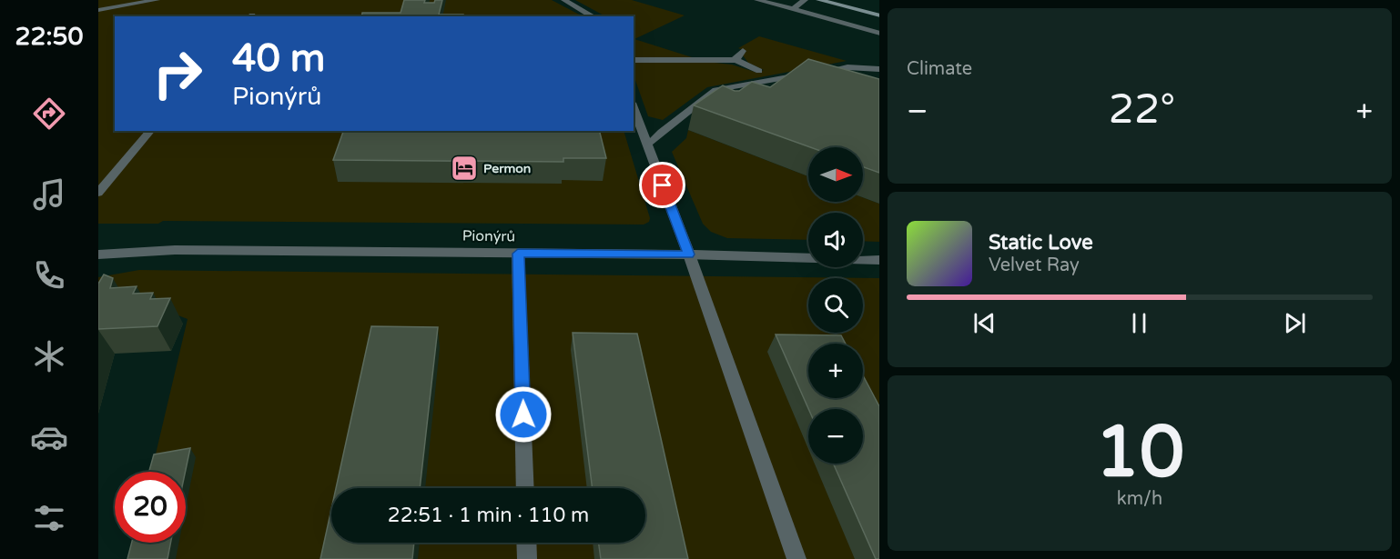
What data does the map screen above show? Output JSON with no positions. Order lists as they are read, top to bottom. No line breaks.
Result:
{"streets":{"street":["Pionýrů"]},"places":{"hotel":["Permon"]},"north":"right","page":{"tabs":"22:50","tile":["Climate",["10","km/h"]],"turn":["40 m","Pionýrů"],"heat":["−","22°","+"],"map_buttons":["+","−"],"song":["Static Love","Velvet Ray"],"limit":"20","trip":"22:51 · 1 min · 110 m"}}
